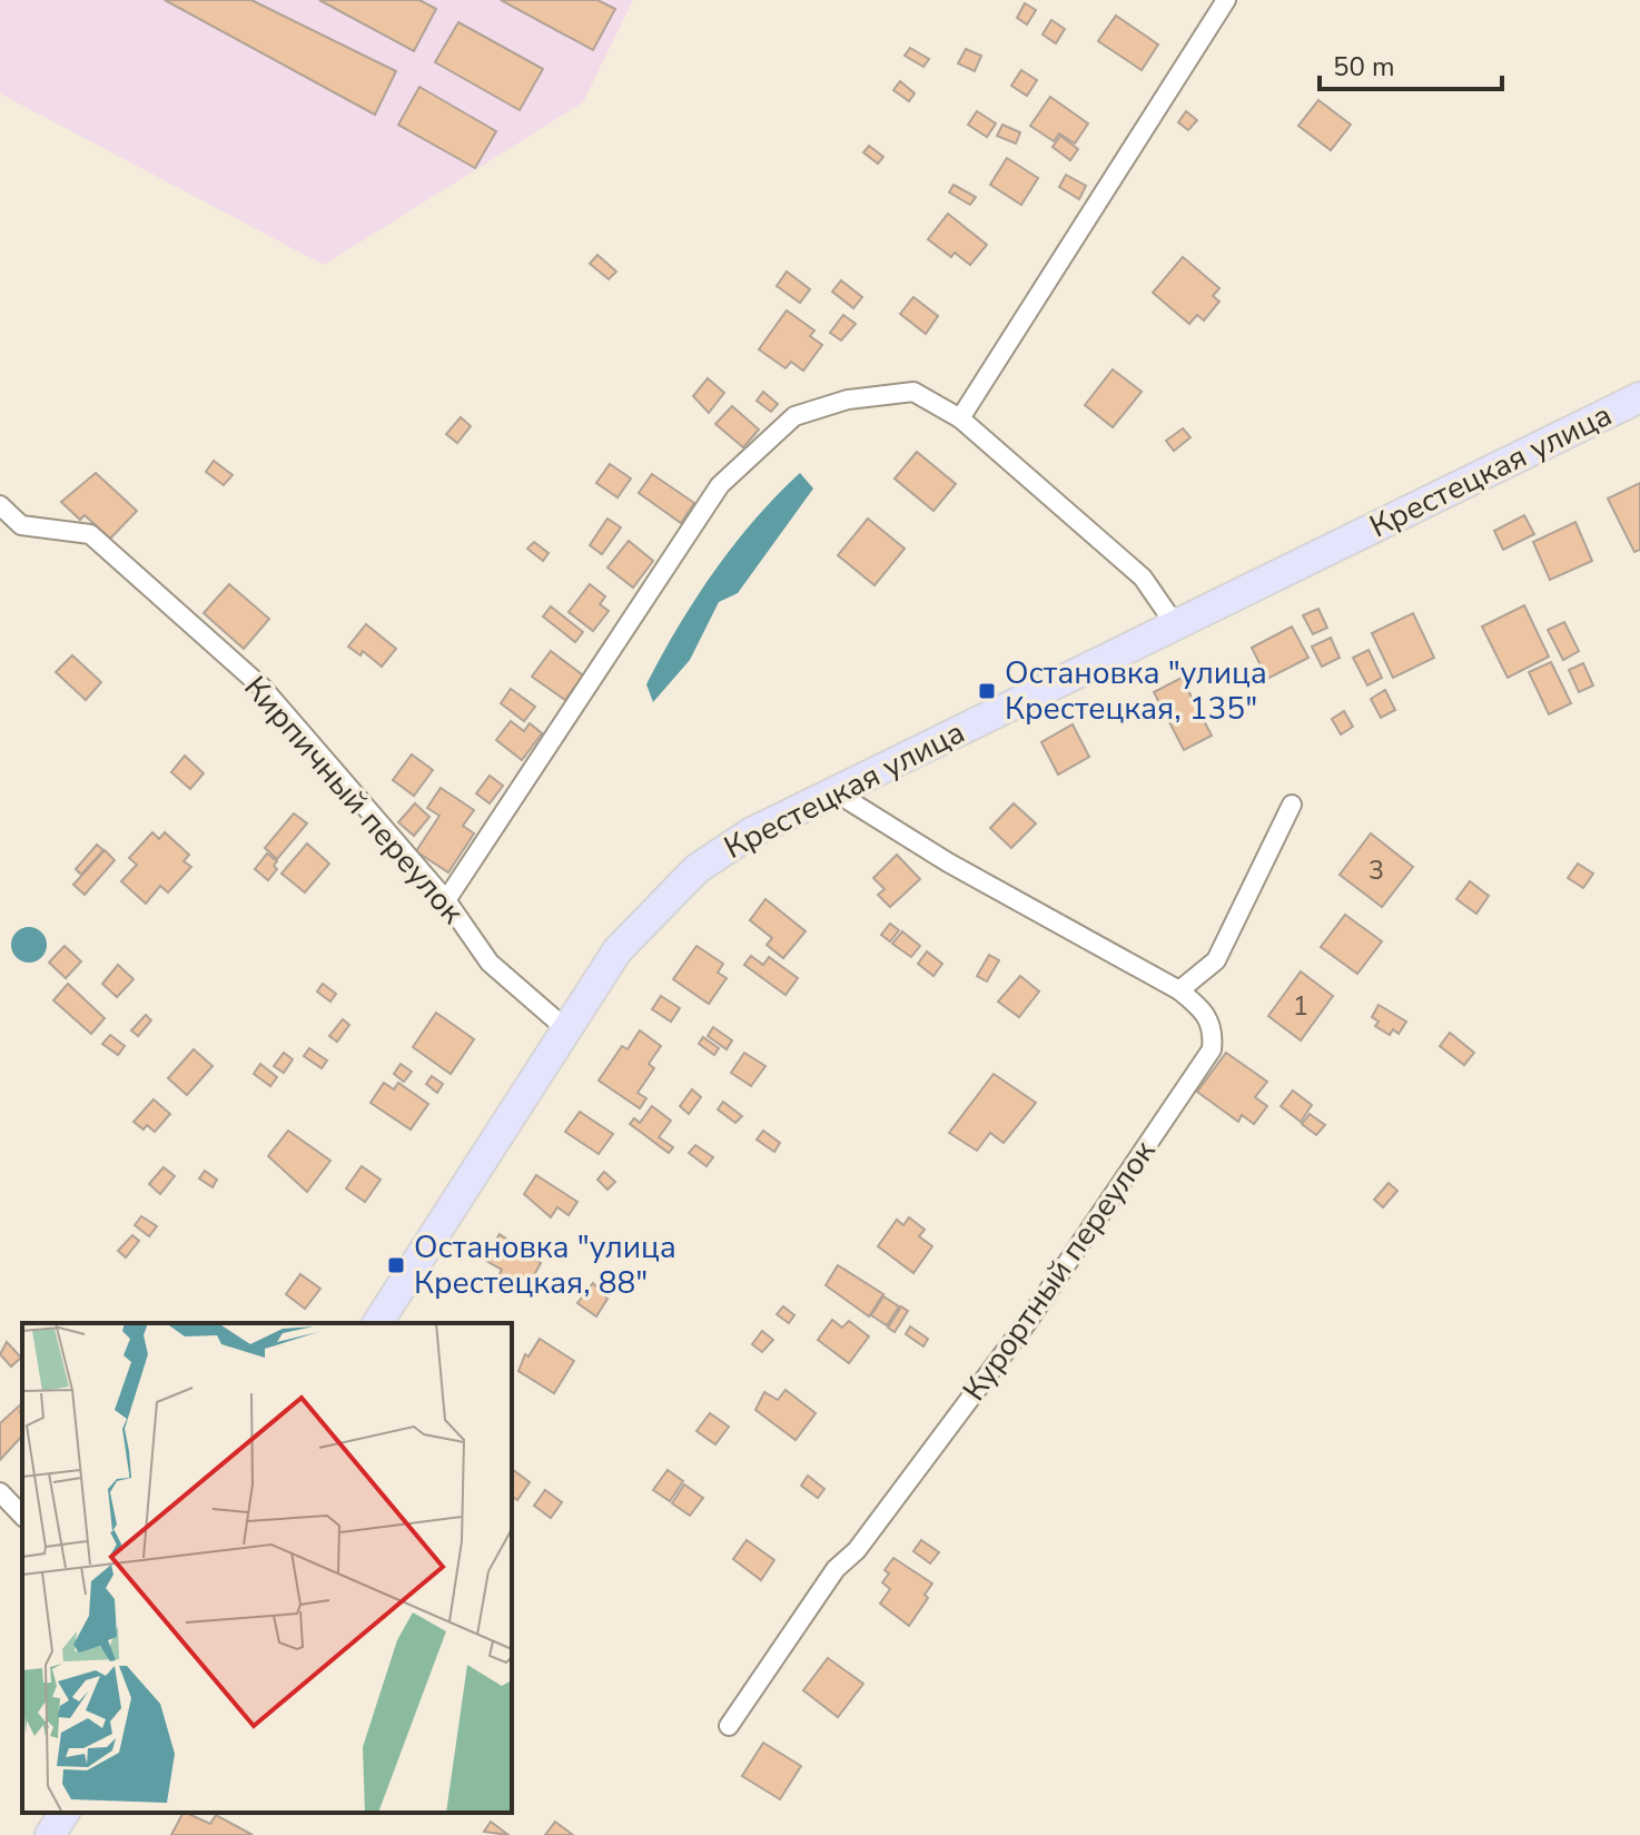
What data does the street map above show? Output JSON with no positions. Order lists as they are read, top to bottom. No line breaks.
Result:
{"streets":{"main road":["Крестецкая улица"],"street":["Кирпичный переулок","Курортный переулок"]},"crossings":[["Крестецкая улица","Кирпичный переулок"],["Крестецкая улица","Курортный переулок"]],"places":{"transit":["Остановка \"улица Крестецкая, 135\"","Остановка \"улица Крестецкая, 88\""]},"house_numbers":["3","1"],"scale_bar":"50 m"}
